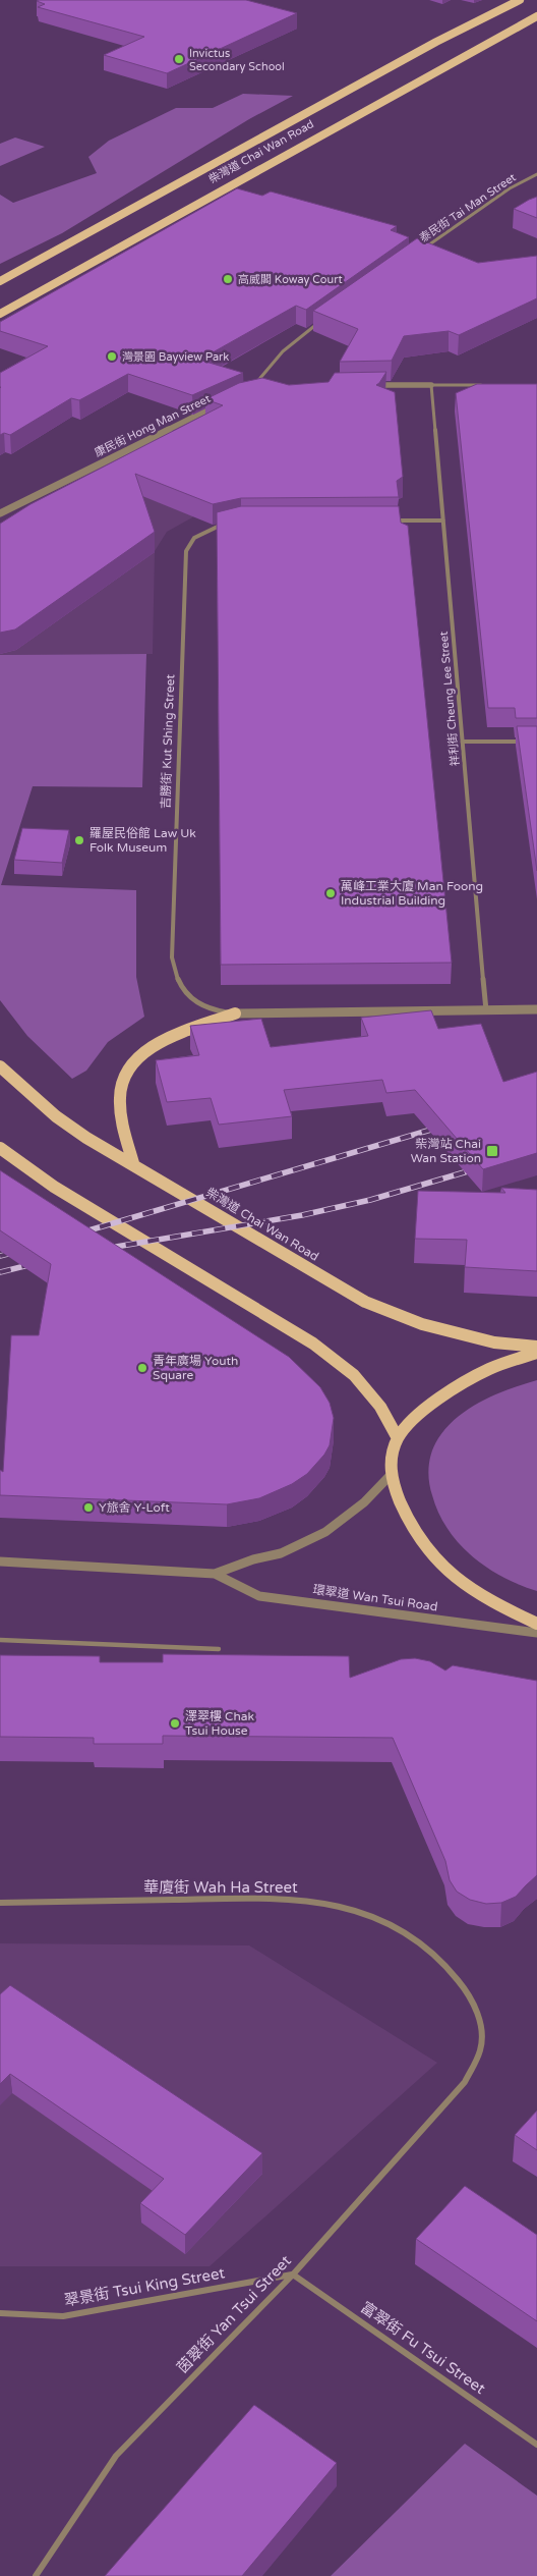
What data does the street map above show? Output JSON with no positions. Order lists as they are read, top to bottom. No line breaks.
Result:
{"streets":{"main road":["柴灣道 Chai Wan Road"],"street":["泰民街 Tai Man Street","康民街 Hong Man Street","祥利街 Cheung Lee Street","吉勝街 Kut Shing Street","環翠道 Wan Tsui Road","華廈街 Wah Ha Street","翠景街 Tsui King Street","茵翠街 Yan Tsui Street","富翠街 Fu Tsui Street"]},"crossings":[["祥利街 Cheung Lee Street","吉勝街 Kut Shing Street"],["華廈街 Wah Ha Street","茵翠街 Yan Tsui Street"],["翠景街 Tsui King Street","茵翠街 Yan Tsui Street"],["翠景街 Tsui King Street","富翠街 Fu Tsui Street"],["茵翠街 Yan Tsui Street","富翠街 Fu Tsui Street"]],"places":{"other":["Invictus Secondary School","高威閣 Koway Court","灣景園 Bayview Park","羅屋民俗館 Law Uk Folk Museum","萬峰工業大廈 Man Foong Industrial Building","青年廣場 Youth Square","Y旅舍 Y-Loft","澤翠樓 Chak Tsui House"],"transit":["柴灣站 Chai Wan Station"]}}
